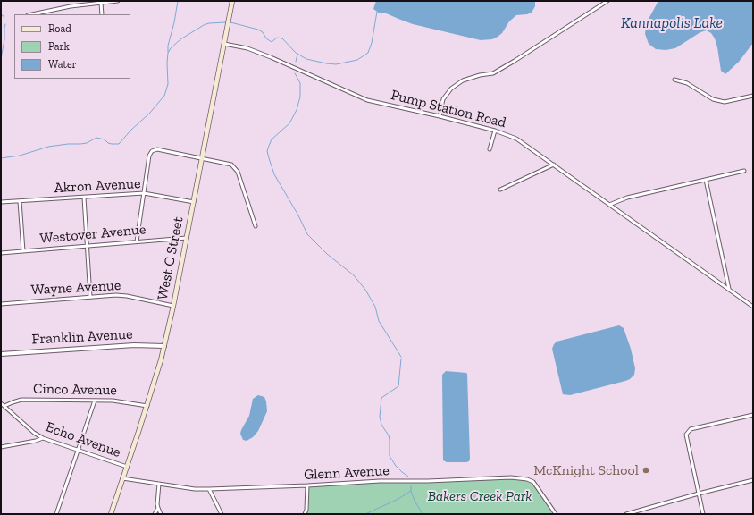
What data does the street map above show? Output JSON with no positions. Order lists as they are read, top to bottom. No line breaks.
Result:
{"streets":{"main road":["West C Street"],"street":["Pump Station Road","Akron Avenue","Westover Avenue","Wayne Avenue","Franklin Avenue","Cinco Avenue","Echo Avenue","Glenn Avenue"]},"crossings":[["Pump Station Road","West C Street"],["Akron Avenue","West C Street"],["Westover Avenue","West C Street"],["West C Street","Wayne Avenue"],["West C Street","Franklin Avenue"],["West C Street","Cinco Avenue"],["West C Street","Echo Avenue"],["West C Street","Glenn Avenue"],["Cinco Avenue","Echo Avenue"]],"water":["Kannapolis Lake"],"parks":["Bakers Creek Park"],"places":["McKnight School"],"legend":["Road","Park","Water"]}
